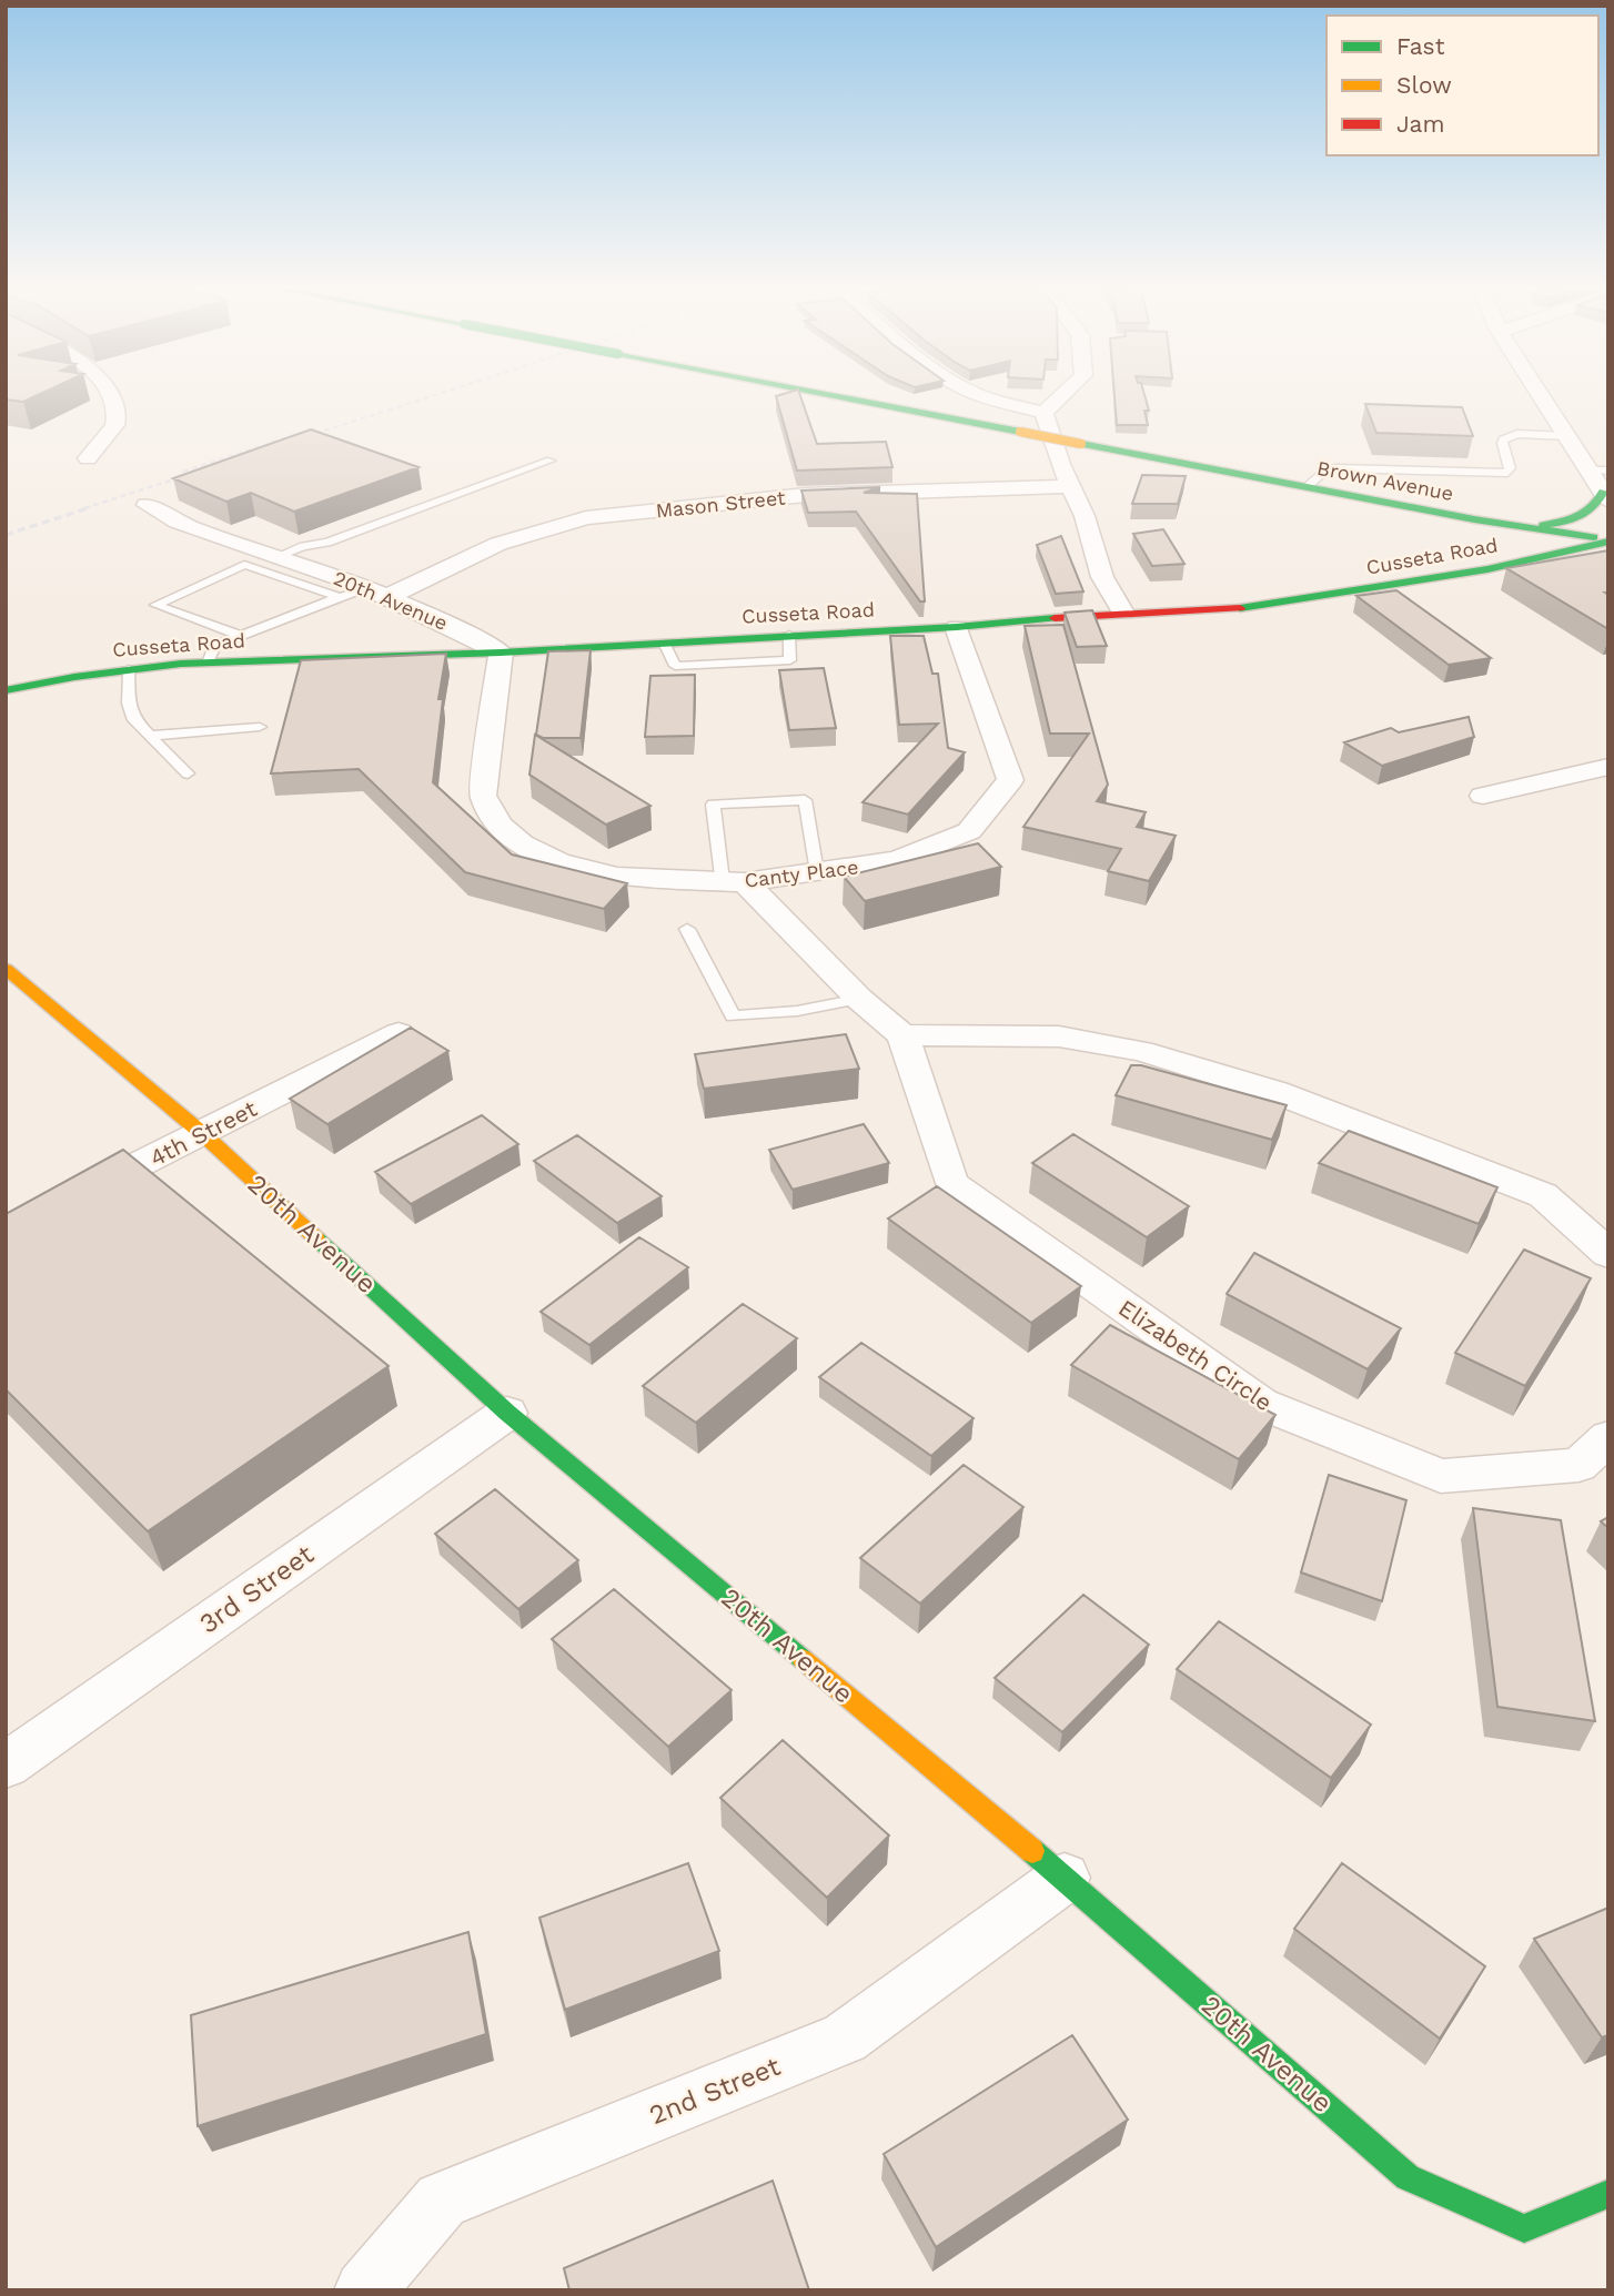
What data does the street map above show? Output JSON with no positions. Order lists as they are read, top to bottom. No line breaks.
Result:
{"streets":{"street":["Brown Avenue","Mason Street","Cusseta Road","20th Avenue","Canty Place","4th Street","Elizabeth Circle","3rd Street","2nd Street"]},"crossings":[["Brown Avenue","Cusseta Road"],["Mason Street","20th Avenue"],["Cusseta Road","20th Avenue"],["Cusseta Road","Canty Place"],["20th Avenue","Canty Place"],["20th Avenue","4th Street"],["20th Avenue","3rd Street"],["20th Avenue","2nd Street"]],"legend":["Fast","Slow","Jam"]}
